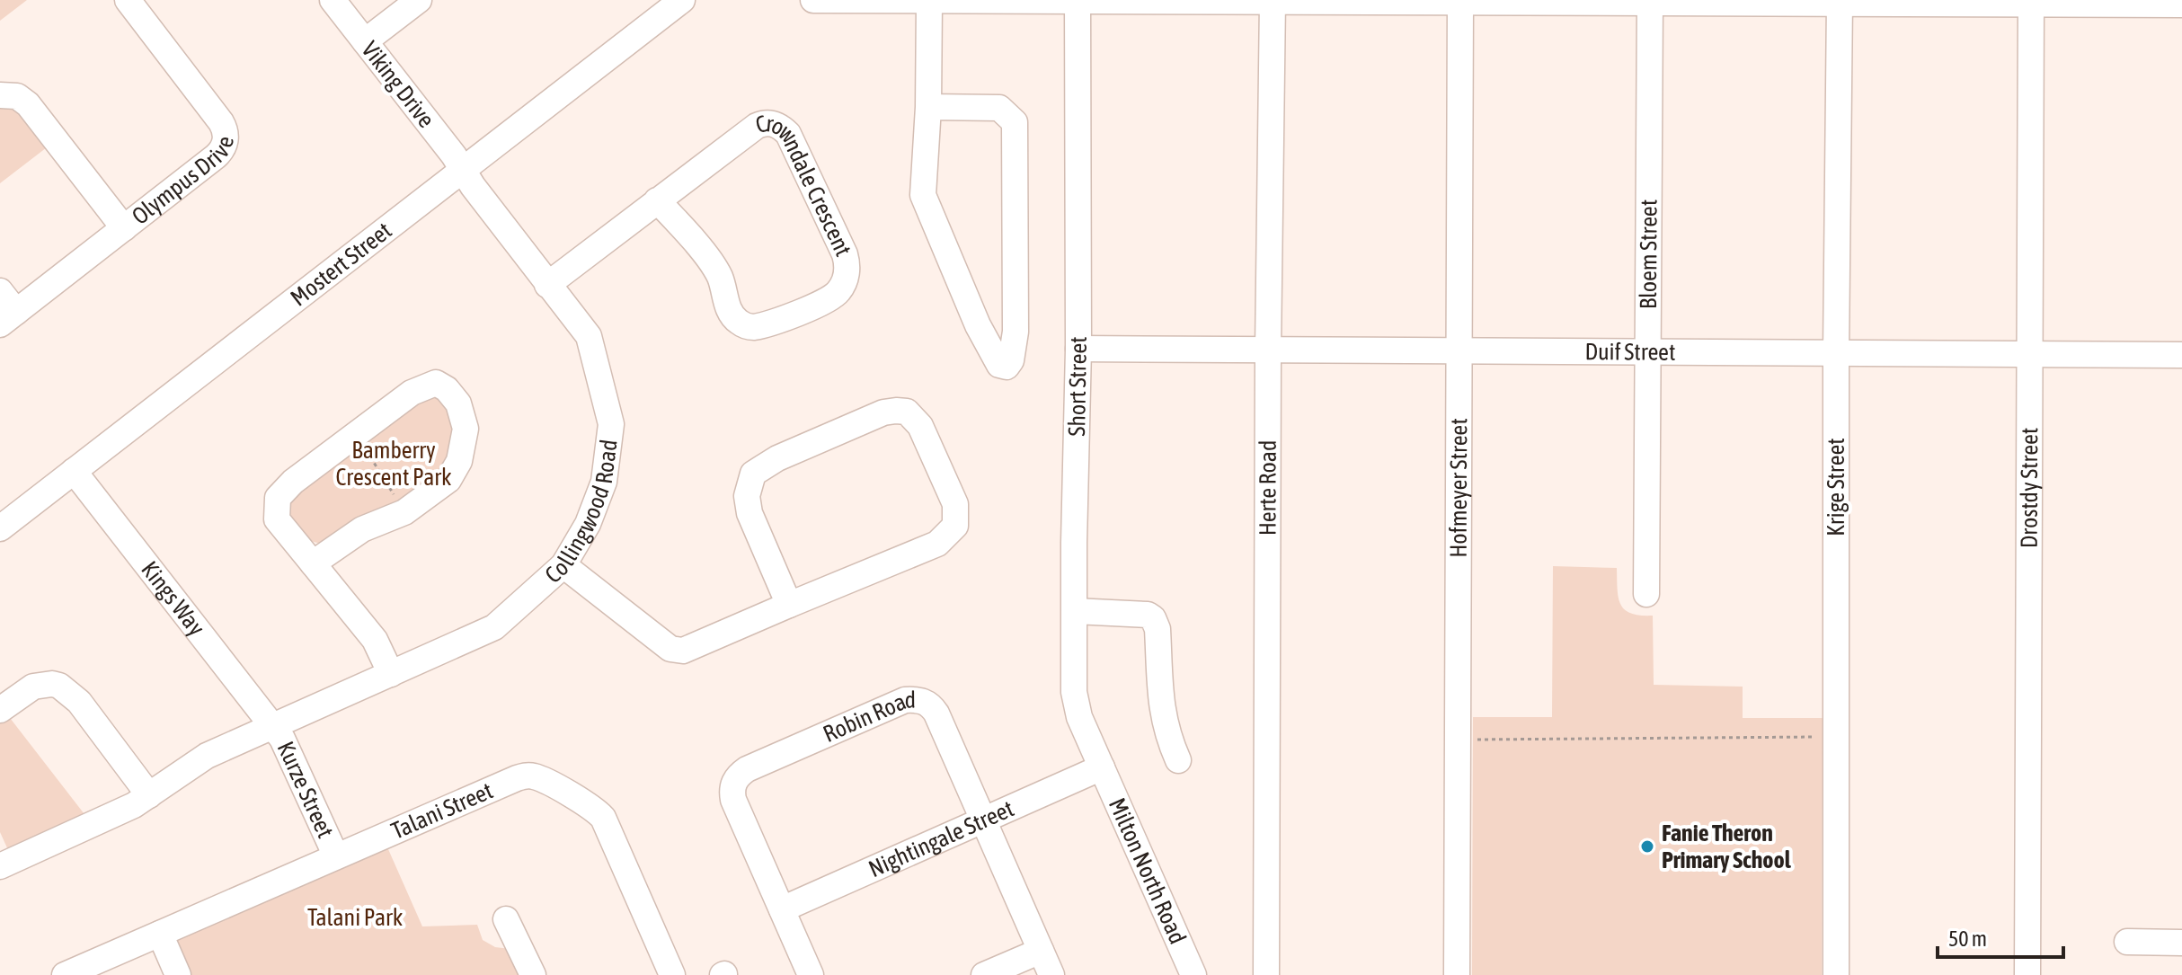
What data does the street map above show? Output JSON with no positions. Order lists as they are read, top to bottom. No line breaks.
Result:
{"streets":{"street":["Viking Drive","Olympus Drive","Crowndale Crescent","Bloem Street","Mostert Street","Duif Street","Short Street","Herte Road","Hofmeyer Street","Krige Street","Drostdy Street","Collingwood Road","Kings Way","Robin Road","Kurze Street","Talani Street","Nightingale Street","Milton North Road"]},"crossings":[["Viking Drive","Mostert Street"],["Viking Drive","Collingwood Road"],["Crowndale Crescent","Collingwood Road"],["Bloem Street","Duif Street"],["Mostert Street","Collingwood Road"],["Mostert Street","Kings Way"],["Duif Street","Short Street"],["Duif Street","Herte Road"],["Duif Street","Hofmeyer Street"],["Duif Street","Krige Street"],["Duif Street","Drostdy Street"],["Short Street","Nightingale Street"],["Short Street","Milton North Road"],["Collingwood Road","Kings Way"],["Collingwood Road","Kurze Street"],["Kings Way","Kurze Street"],["Robin Road","Nightingale Street"],["Kurze Street","Talani Street"],["Nightingale Street","Milton North Road"]],"parks":["Bamberry Crescent Park","Talani Park"],"places":["Fanie Theron Primary School"],"scale_bar":"50 m"}
